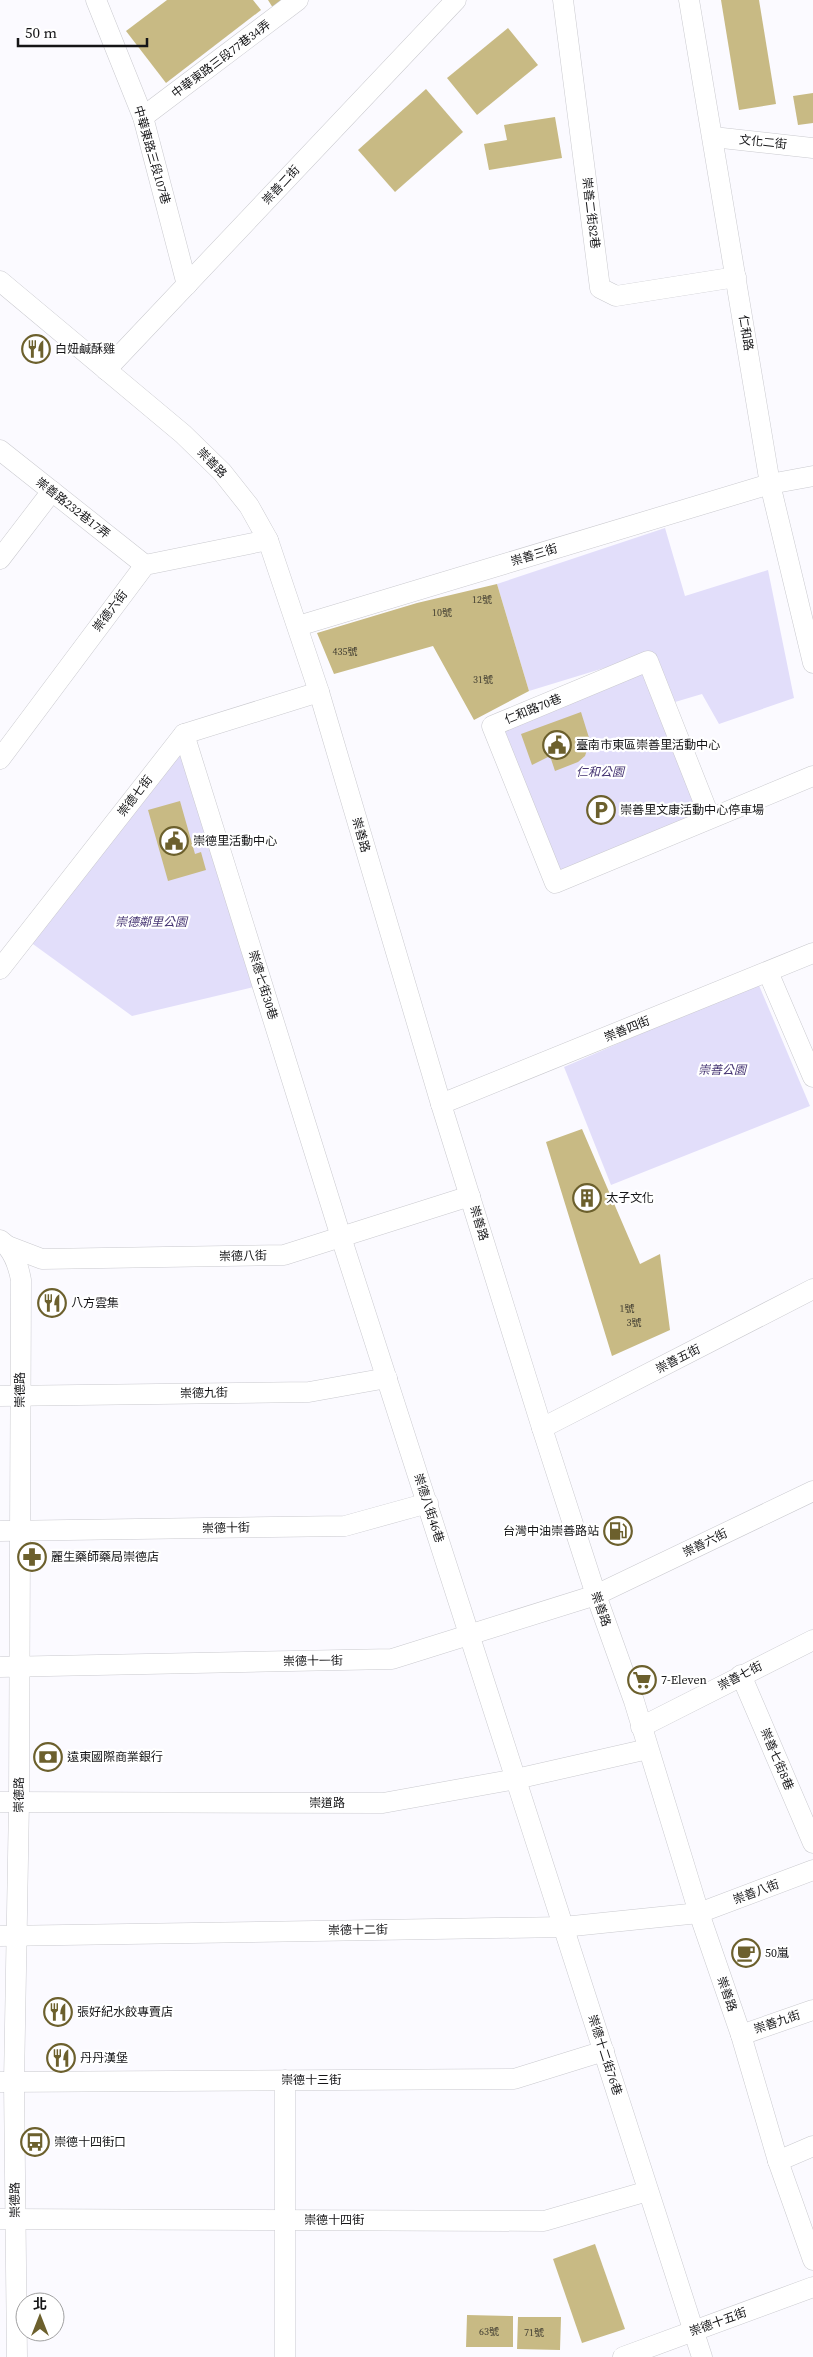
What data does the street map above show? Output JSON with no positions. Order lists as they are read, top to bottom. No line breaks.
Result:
{"streets":{"street":["中華東路三段77巷34弄","文化二街","中華東路三段107巷","崇善二街","崇善二街82巷","仁和路","崇善路","崇善路232巷17弄","崇善三街","崇德六街","仁和路70巷","崇德七街","崇德七街30巷","崇善四街","崇德八街","崇善五街","崇德路","崇德九街","崇德八街46巷","崇德十街","崇善六街","崇德十一街","崇善七街","崇善七街8巷","崇道路","崇善八街","崇德十二街","崇善九街","崇德十二街76巷","崇德十三街","崇德十四街","崇德十五街"]},"crossings":[["中華東路三段77巷34弄","中華東路三段107巷"],["文化二街","仁和路"],["中華東路三段107巷","崇善二街"],["崇善二街","崇善路"],["崇善二街82巷","仁和路"],["仁和路","崇善三街"],["崇善路","崇善三街"],["崇善路","崇善四街"],["崇善路","崇德八街"],["崇善路","崇善五街"],["崇善路","崇善六街"],["崇善路","崇德十一街"],["崇善路","崇善七街"],["崇善路","崇道路"],["崇善路","崇善八街"],["崇善路","崇德十二街"],["崇善路","崇善九街"],["崇善路232巷17弄","崇德六街"],["崇德七街","崇德七街30巷"],["崇德七街30巷","崇德八街"],["崇德七街30巷","崇德八街46巷"],["崇德八街","崇德路"],["崇德八街","崇德八街46巷"],["崇德路","崇德九街"],["崇德路","崇德十街"],["崇德路","崇德十一街"],["崇德路","崇道路"],["崇德路","崇德十二街"],["崇德路","崇德十三街"],["崇德路","崇德十四街"],["崇德九街","崇德八街46巷"],["崇德八街46巷","崇德十街"],["崇德八街46巷","崇德十一街"],["崇德八街46巷","崇道路"],["崇德八街46巷","崇德十二街76巷"],["崇善六街","崇德十一街"],["崇善七街","崇善七街8巷"],["崇道路","崇德十二街76巷"],["崇善八街","崇德十二街"],["崇德十二街","崇德十二街76巷"],["崇德十二街76巷","崇德十三街"],["崇德十二街76巷","崇德十四街"],["崇德十二街76巷","崇德十五街"]],"parks":["仁和公園","崇德鄰里公園","崇善公園"],"places":{"restaurant":["白妞鹹酥雞","八方雲集","張好紀水餃專賣店","丹丹漢堡"],"public building":["臺南市東區崇善里活動中心","崇德里活動中心"],"parking":["崇善里文康活動中心停車場"],"building":["太子文化"],"fuel station":["台灣中油崇善路站"],"pharmacy":["麗生藥師藥局崇德店"],"supermarket":["7-Eleven"],"bank":["遠東國際商業銀行"],"cafe":["50嵐"],"bus stop":["崇德十四街口"]},"house_numbers":["12號","10號","435號","31號","1號","3號","63號","71號"],"scale_bar":"50 m","north":"top"}
